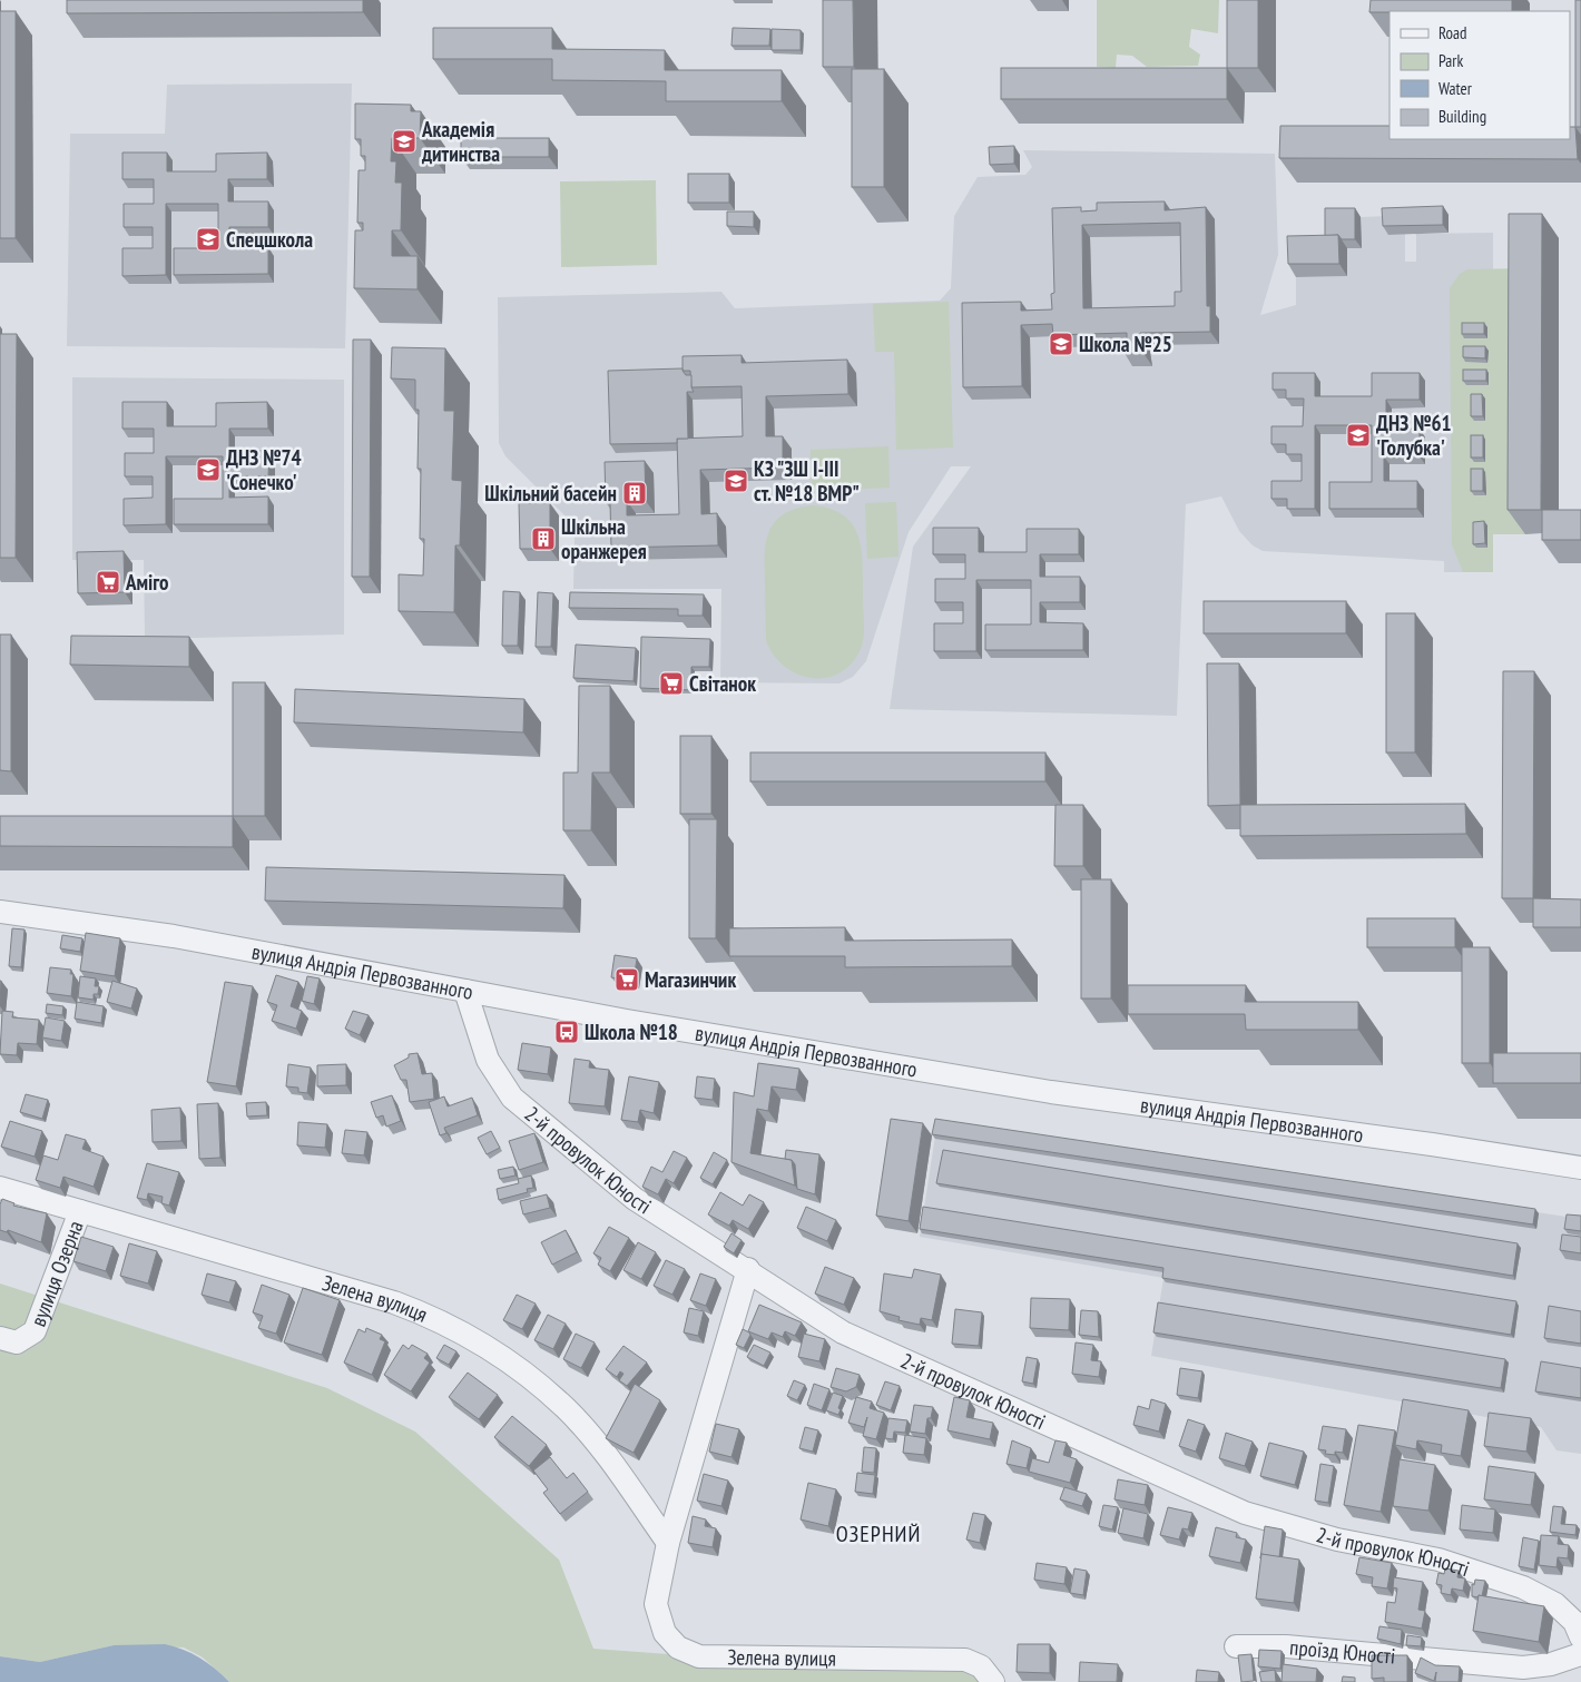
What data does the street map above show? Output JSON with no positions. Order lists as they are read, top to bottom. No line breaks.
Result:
{"streets":{"street":["вулиця Андрія Первозванного","2-й провулок Юності","вулиця Озерна","Зелена вулиця","проїзд Юності"]},"crossings":[["вулиця Андрія Первозванного","2-й провулок Юності"],["2-й провулок Юності","Зелена вулиця"],["вулиця Озерна","Зелена вулиця"]],"districts":["ОЗЕРНИЙ"],"places":{"school or university":["Академія дитинства","Спецшкола","Школа №25","ДНЗ №61 'Голубка'","ДНЗ №74 'Сонечко'","КЗ \"ЗШ І-ІІІ ст. №18 ВМР\""],"building":["Шкільний басейн","Шкільна оранжерея"],"supermarket":["Аміго","Світанок","Магазинчик"],"bus stop":["Школа №18"]},"legend":["Road","Park","Water","Building"]}
